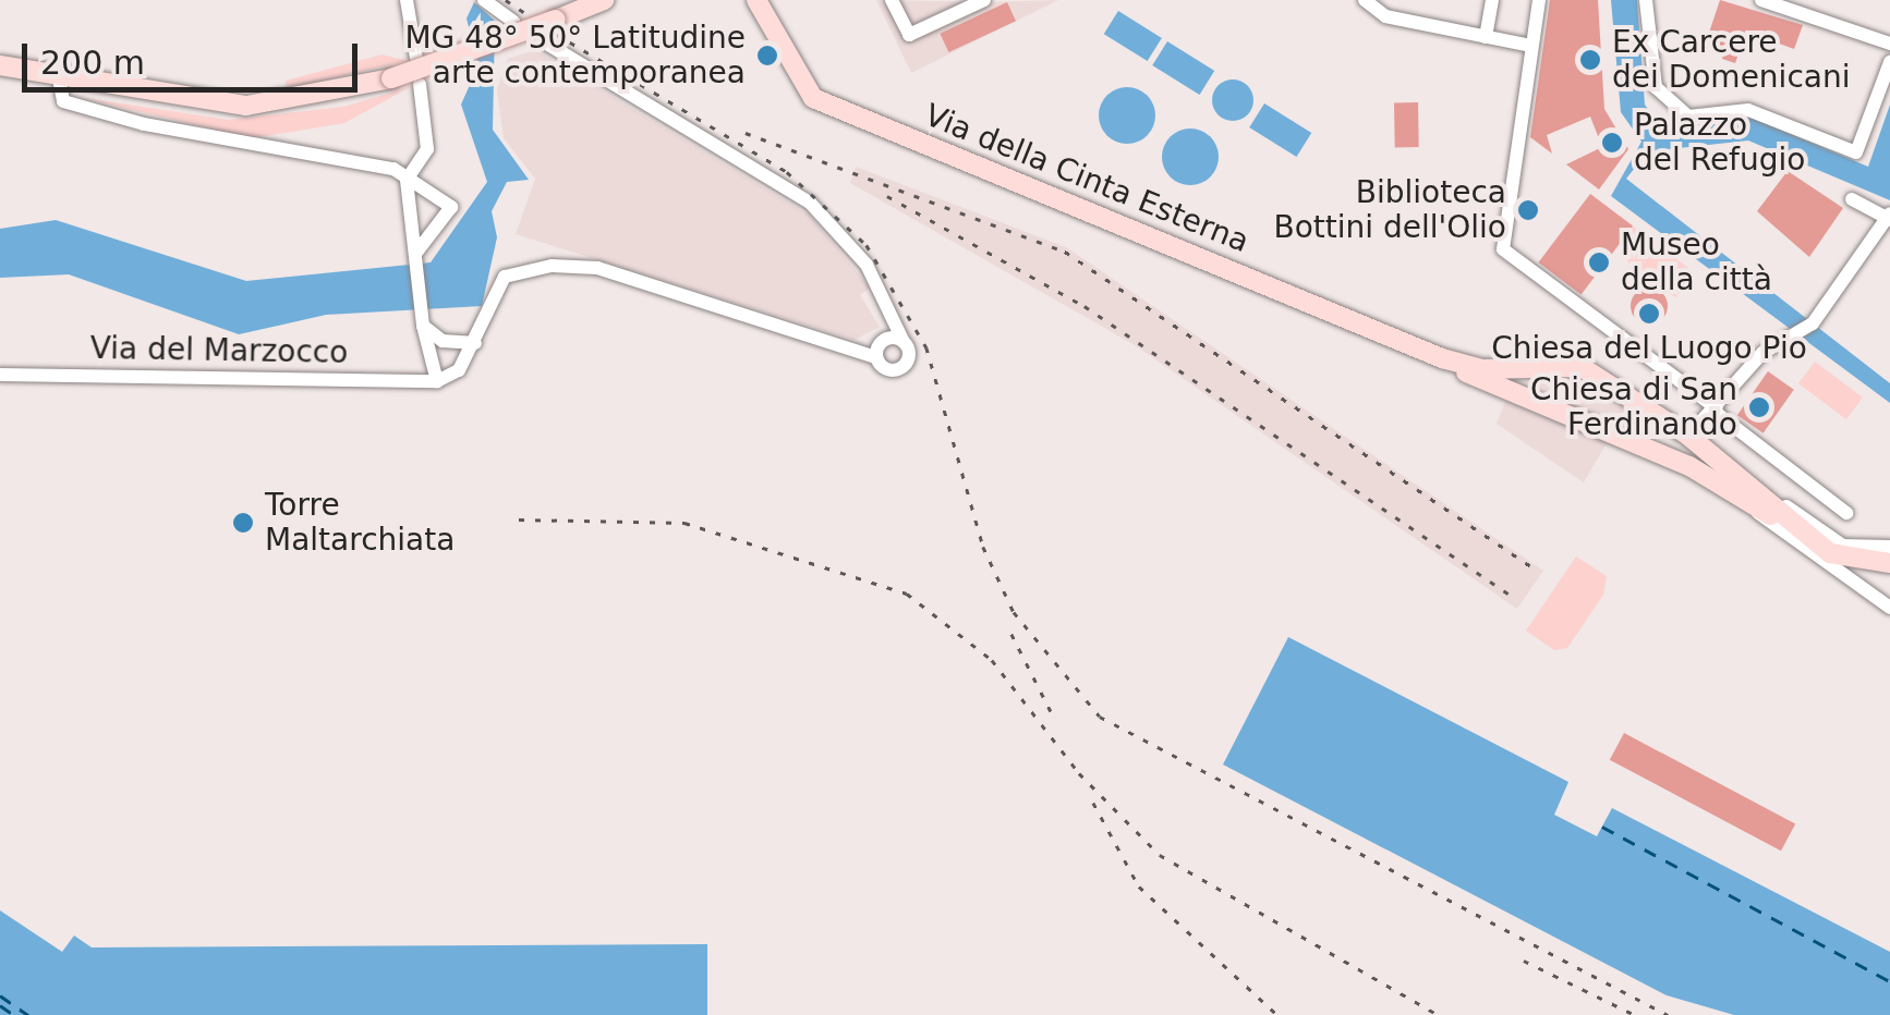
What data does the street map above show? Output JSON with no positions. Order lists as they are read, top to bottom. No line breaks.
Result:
{"streets":{"main road":["Via della Cinta Esterna"],"street":["Via del Marzocco"]},"places":["MG 48° 50° Latitudine arte contemporanea","Ex Carcere dei Domenicani","Palazzo del Refugio","Biblioteca Bottini dell'Olio","Museo della città","Chiesa del Luogo Pio","Chiesa di San Ferdinando","Torre Maltarchiata"],"scale_bar":"200 m"}
